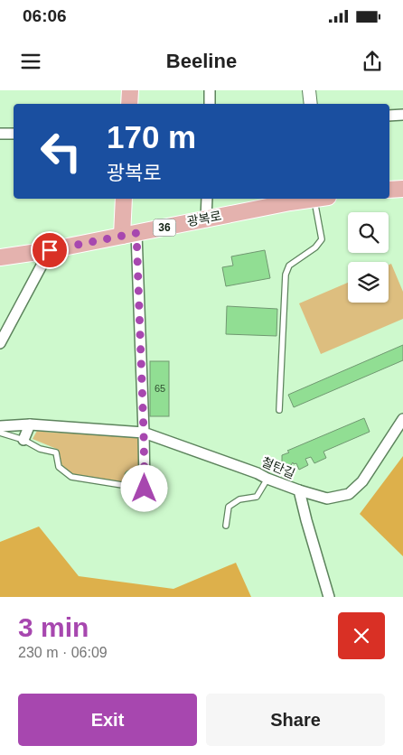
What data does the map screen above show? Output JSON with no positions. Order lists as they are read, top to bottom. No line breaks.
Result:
{"streets":{"main road":["광복로","36"],"street":["철탄길"]},"house_numbers":["65"],"page":{"status":"06:06","header":"Beeline","turn":["170 m","광복로"],"heading":["3 min","230 m · 06:09"],"buttons":["Exit","Share"]}}
